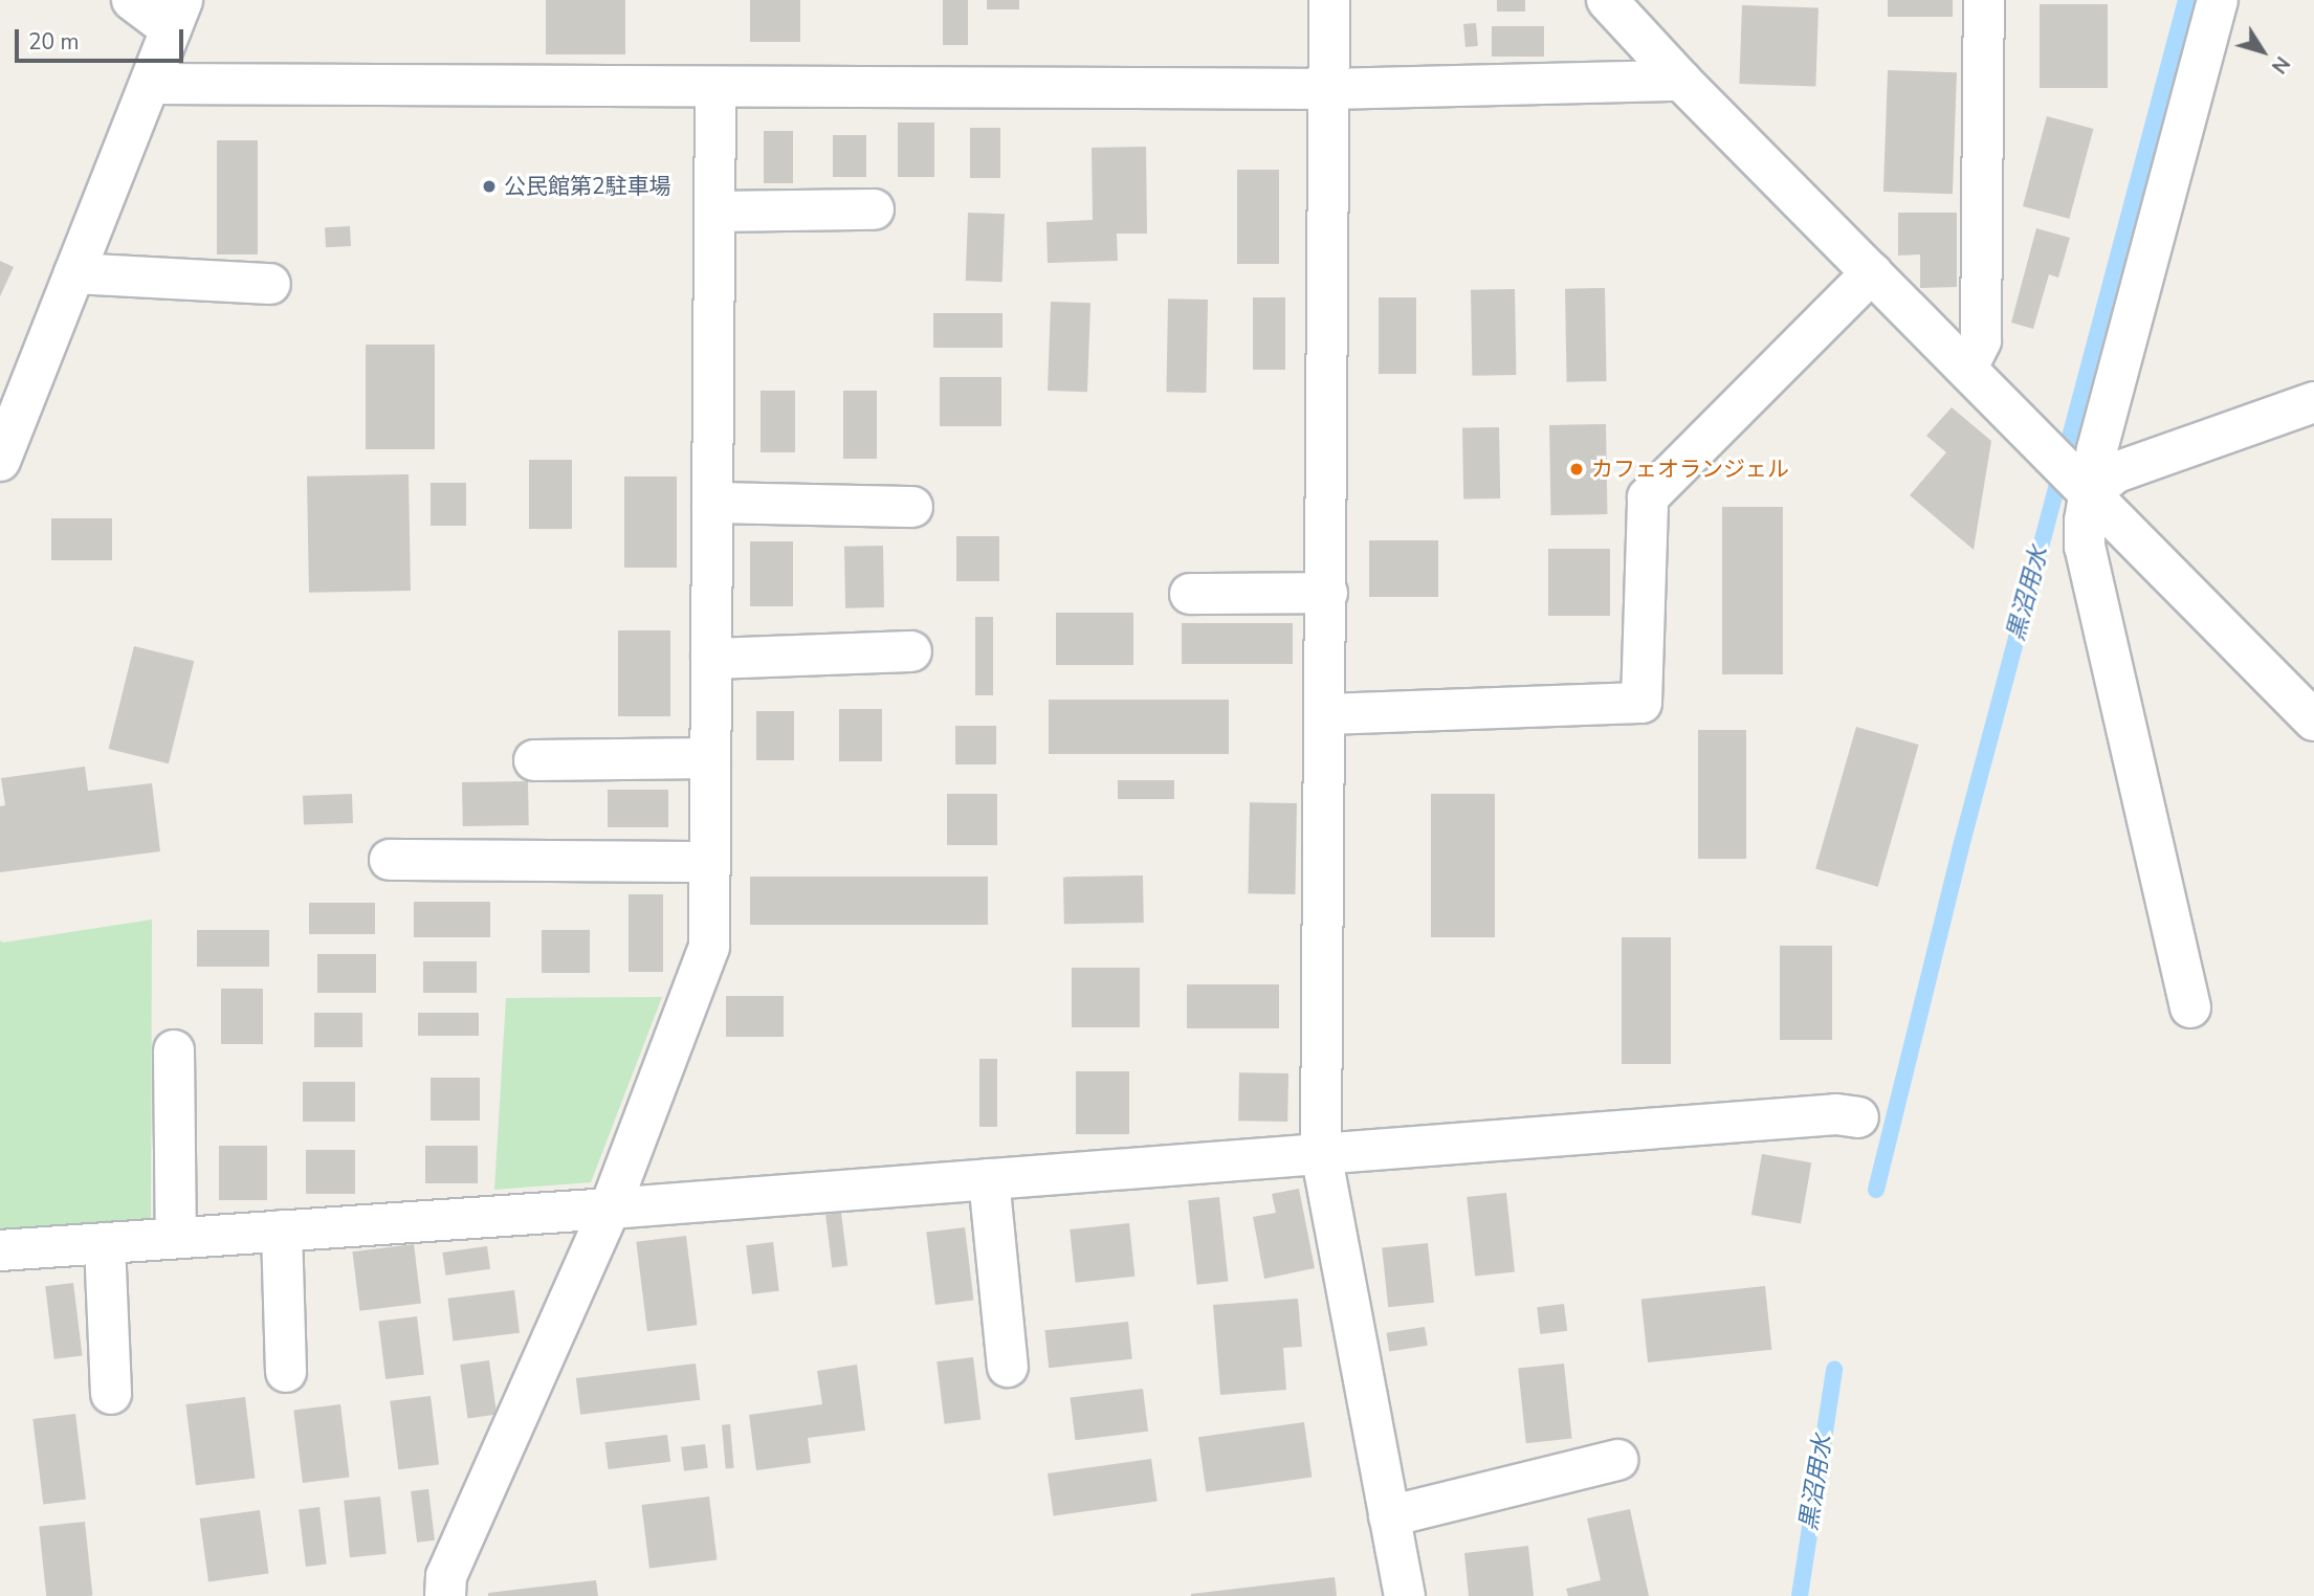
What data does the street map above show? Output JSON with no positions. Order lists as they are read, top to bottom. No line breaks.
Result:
{"water":["黒沼用水"],"places":["公民館第2駐車場","カフェオランジェル"],"scale_bar":"20 m","north":"bottom right"}
